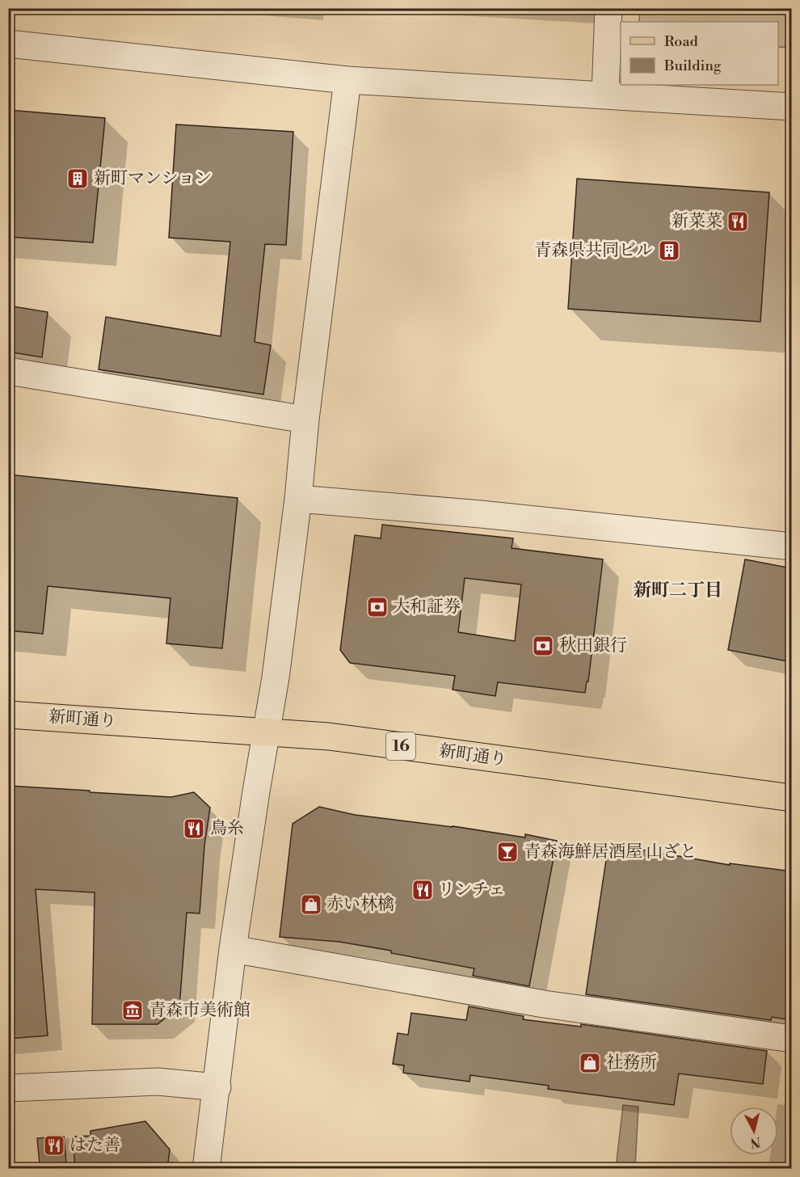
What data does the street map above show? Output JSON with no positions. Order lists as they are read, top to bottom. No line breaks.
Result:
{"streets":{"main road":["新町通り","16"]},"districts":["新町二丁目"],"places":{"building":["新町マンション","青森県共同ビル"],"restaurant":["新菜菜","鳥糸","リンチェ","はた善"],"bank":["大和証券","秋田銀行"],"bar":["青森海鮮居酒屋 山ざと"],"shop":["赤い林檎","社務所"],"museum":["青森市美術館"]},"legend":["Road","Building"],"north":"bottom"}
